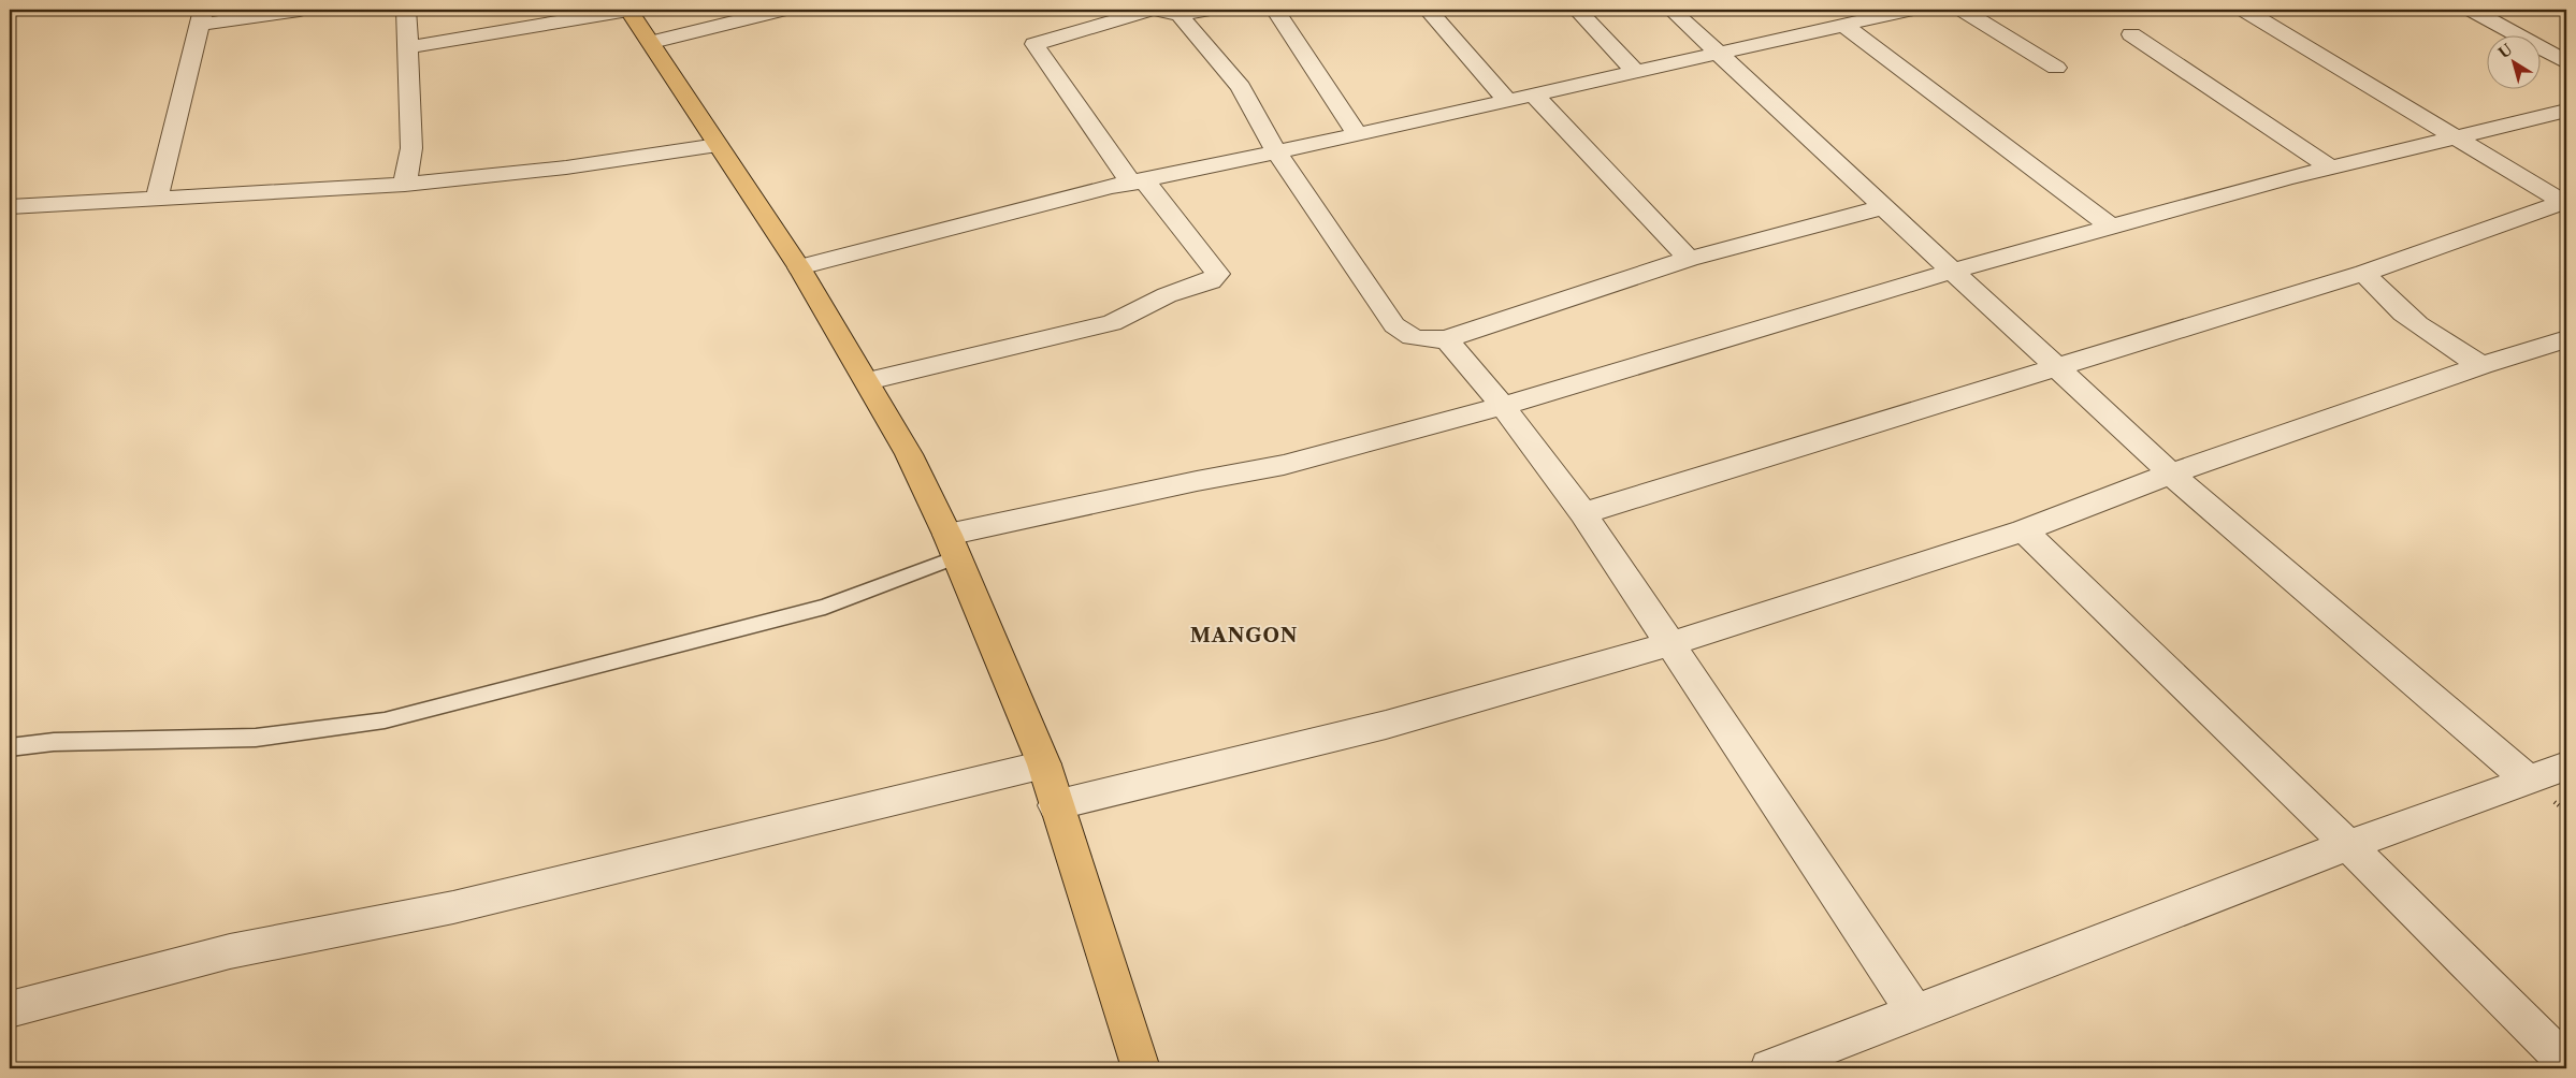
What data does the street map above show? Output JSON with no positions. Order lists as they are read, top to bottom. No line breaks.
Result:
{"districts":["MANGON"],"north":"top left"}
